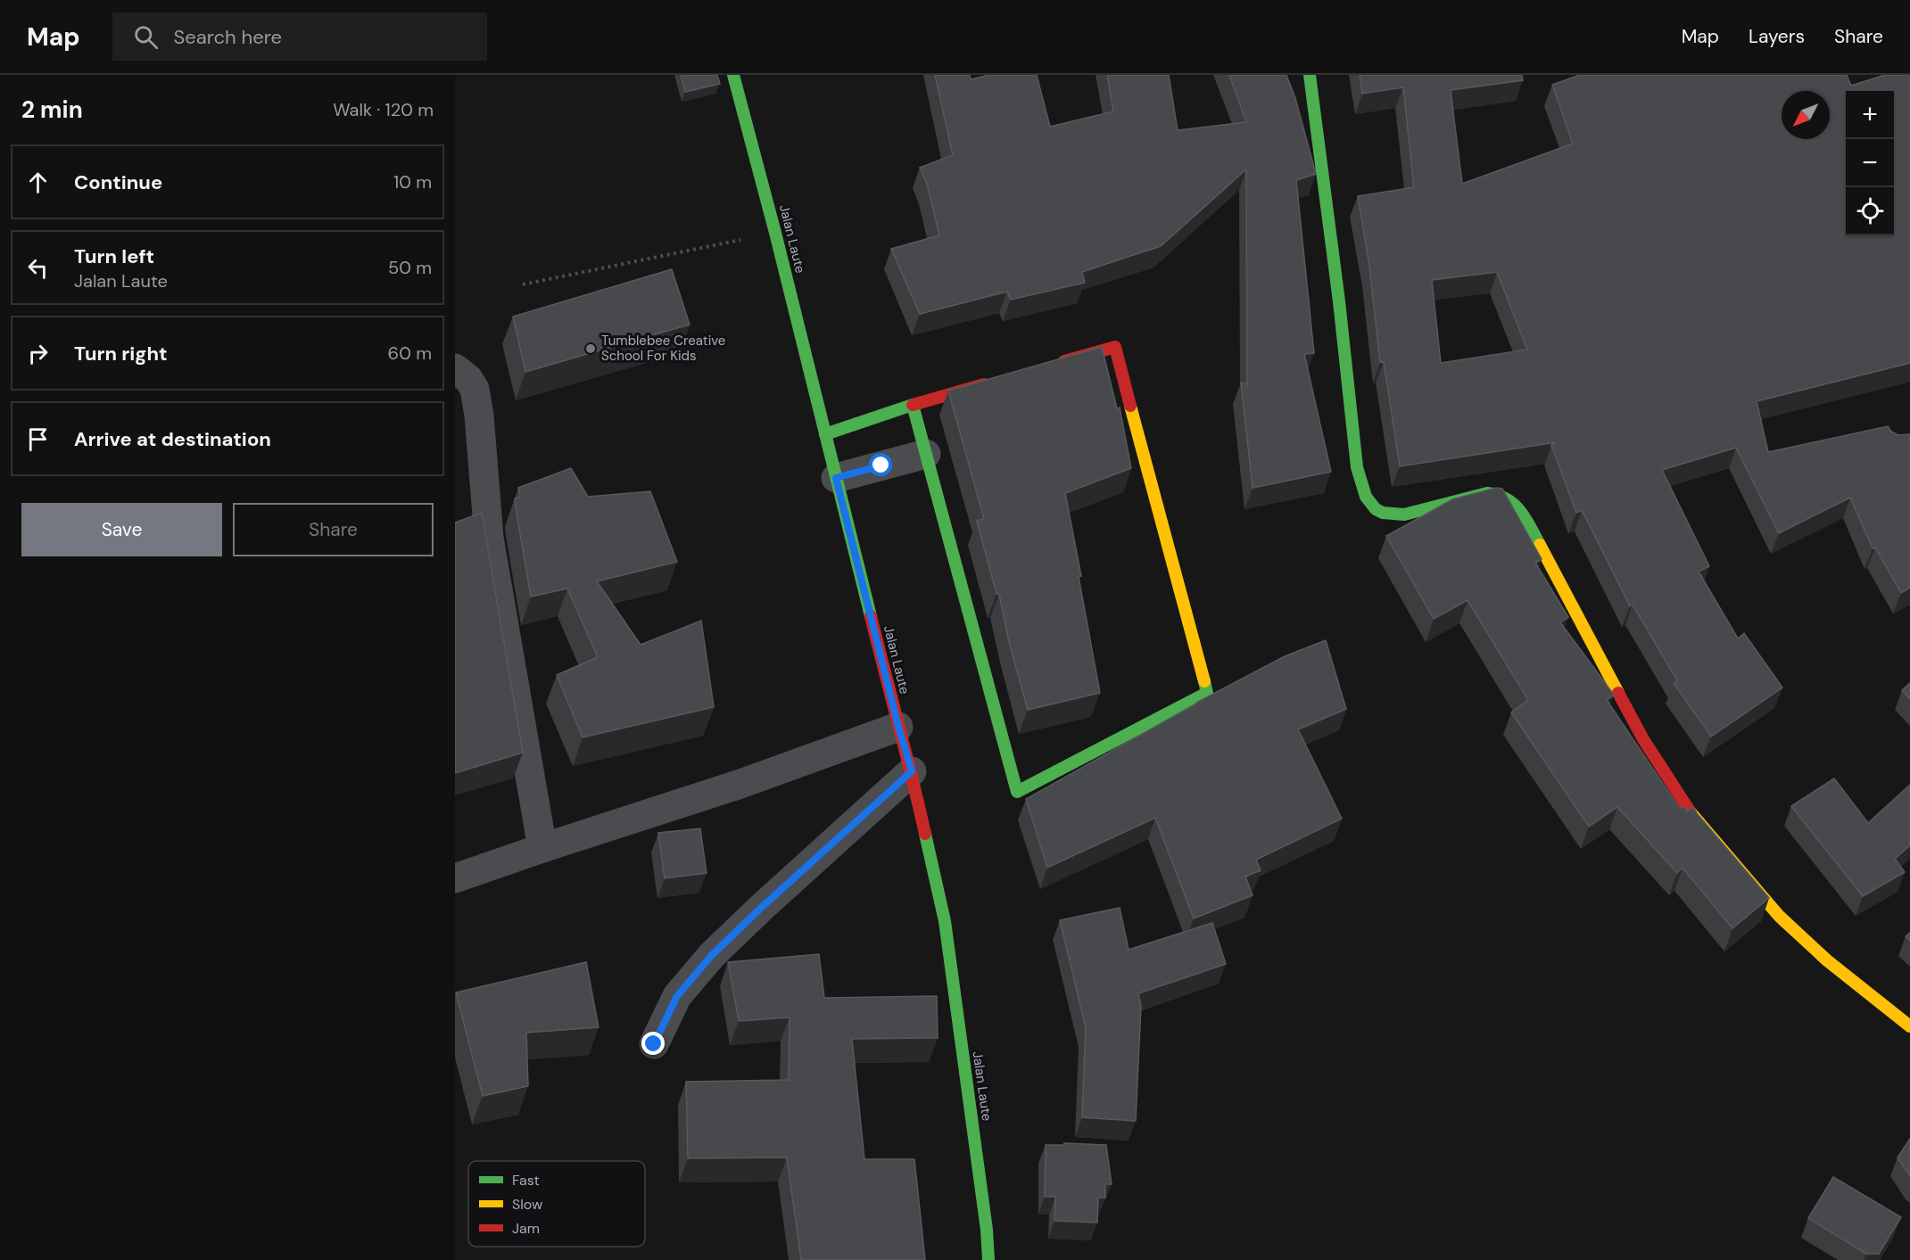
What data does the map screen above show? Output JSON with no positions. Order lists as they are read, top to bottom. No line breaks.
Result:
{"streets":{"street":["Jalan Laute"]},"places":["Tumblebee Creative School For Kids"],"legend":["Fast","Slow","Jam"],"north":"bottom left","page":{"header":"Map","search":"Search here","nav":["Map","Layers","Share"],"heading":["2 min","Walk · 120 m"],"map_buttons":["+","−"],"list":[["Continue","10 m"],["Turn left","Jalan Laute","50 m"],["Turn right","60 m"],"Arrive at destination"],"buttons":["Save","Share"]}}
